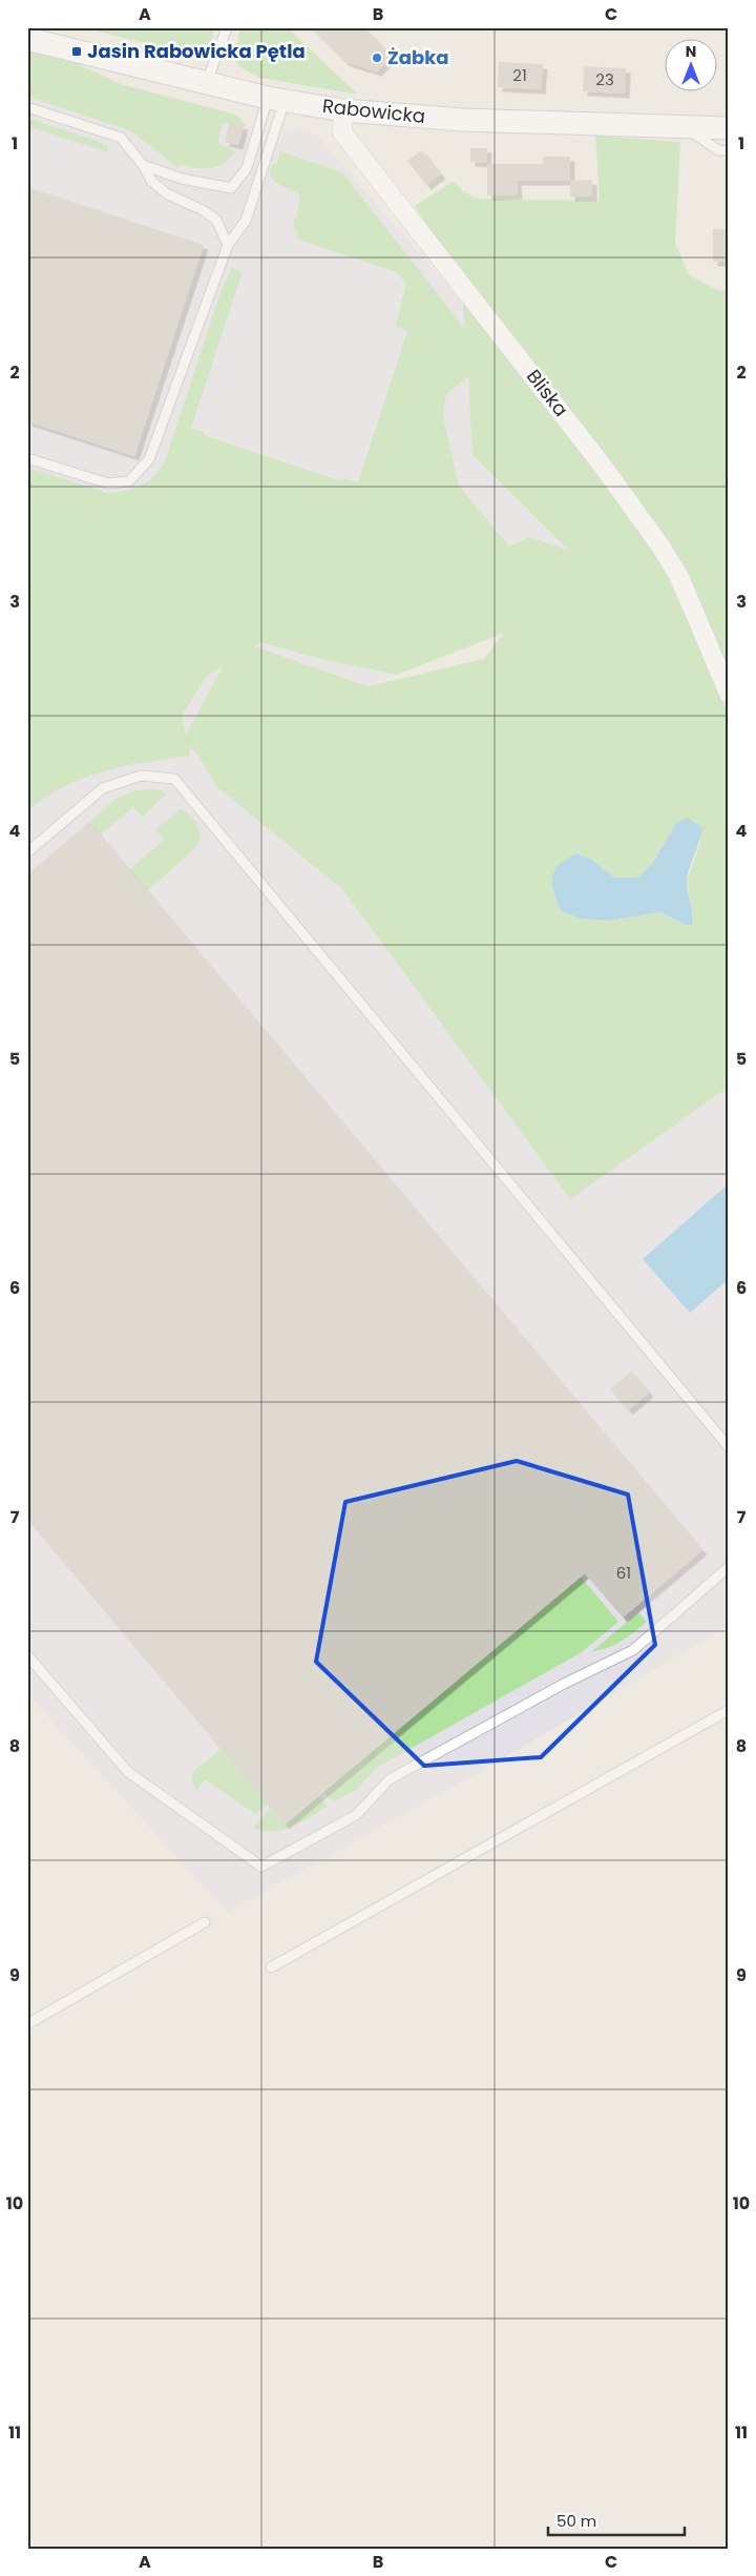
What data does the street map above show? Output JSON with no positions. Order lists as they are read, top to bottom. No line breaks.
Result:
{"streets":{"street":["Rabowicka","Bliska"]},"crossings":[["Rabowicka","Bliska"]],"places":{"transit":["Jasin Rabowicka Pętla"],"other":["Żabka"]},"house_numbers":["21","23","61"],"scale_bar":"50 m","north":"top","grid":{"columns":["A","B","C"],"rows":["1","2","3","4","5","6","7","8","9","10","11"]}}
